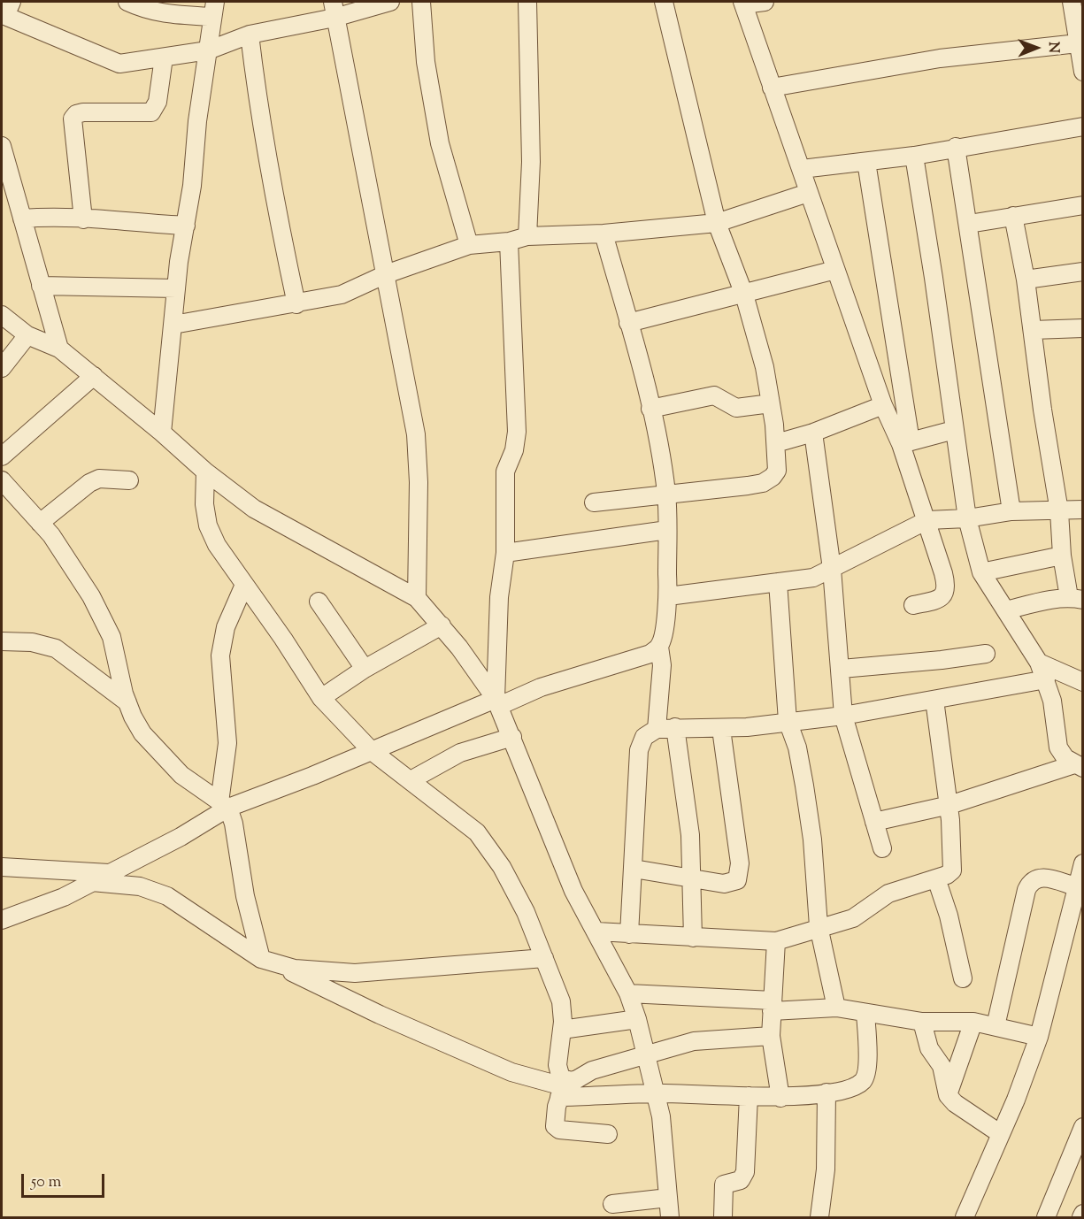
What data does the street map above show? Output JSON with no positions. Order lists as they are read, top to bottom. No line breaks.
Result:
{"scale_bar":"50 m","north":"right"}
